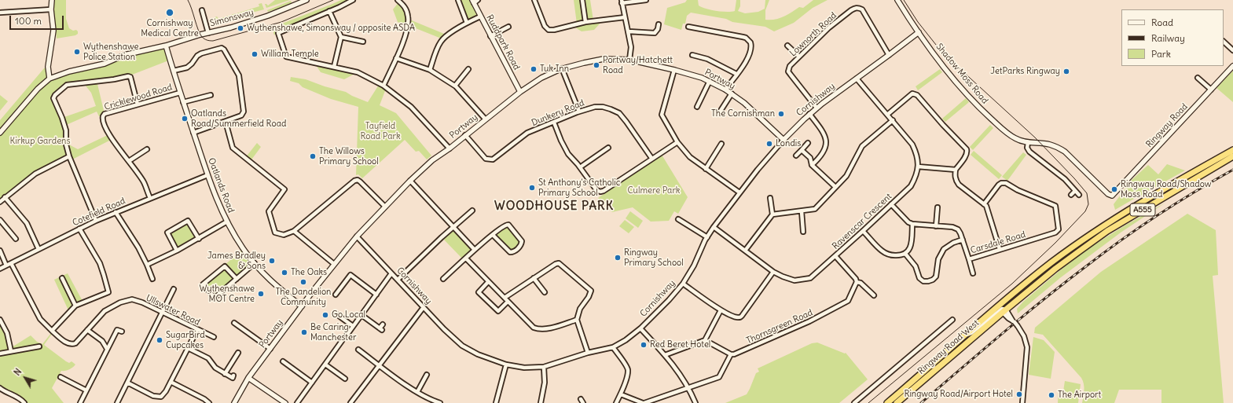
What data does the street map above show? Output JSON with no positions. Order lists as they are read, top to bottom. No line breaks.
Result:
{"streets":{"highway":["A555","Ringway Road West"],"street":["Simonsway","Lownorth Road","Ruddpark Road","Shadow Moss Road","Portway","Cricklewood Road","Cornishway","Dunkery Road","Ringway Road","Oatlands Road","Cotefield Road","Ravenscar Crescent","Carsdale Road","Ullswater Road","Thornsgreen Road"]},"crossings":[["Simonsway","Oatlands Road"],["Lownorth Road","Cornishway"],["Ruddpark Road","Portway"],["Shadow Moss Road","Cornishway"],["Shadow Moss Road","Ringway Road"],["Portway","Cornishway"],["Portway","Dunkery Road"],["Portway","Oatlands Road"],["Cricklewood Road","Oatlands Road"],["Cricklewood Road","Cotefield Road"],["Cornishway","Ravenscar Crescent"],["Oatlands Road","Cotefield Road"],["A555","Ringway Road West"]],"districts":["WOODHOUSE PARK"],"parks":["Tayfield Road Park","Kirkup Gardens","Culmere Park"],"places":["Cornishway Medical Centre","Wythenshawe, Simonsway / opposite ASDA","Wythenshawe Police Station","William Temple","Portway/Hatchett Road","Tuk Inn","JetParks Ringway","The Cornishman","Oatlands Road/Summerfield Road","Londis","The Willows Primary School","St Anthony's Catholic Primary School","Ringway Road/Shadow Moss Road","Ringway Primary School","James Bradley & Sons","The Oaks","The Dandelion Community","Wythenshawe MOT Centre","Go Local","Be Caring Manchester","SugarBird Cupcakes","Red Beret Hotel","Ringway Road/Airport Hotel","The Airport"],"legend":["Road","Railway","Park"],"scale_bar":"100 m","north":"top left"}
